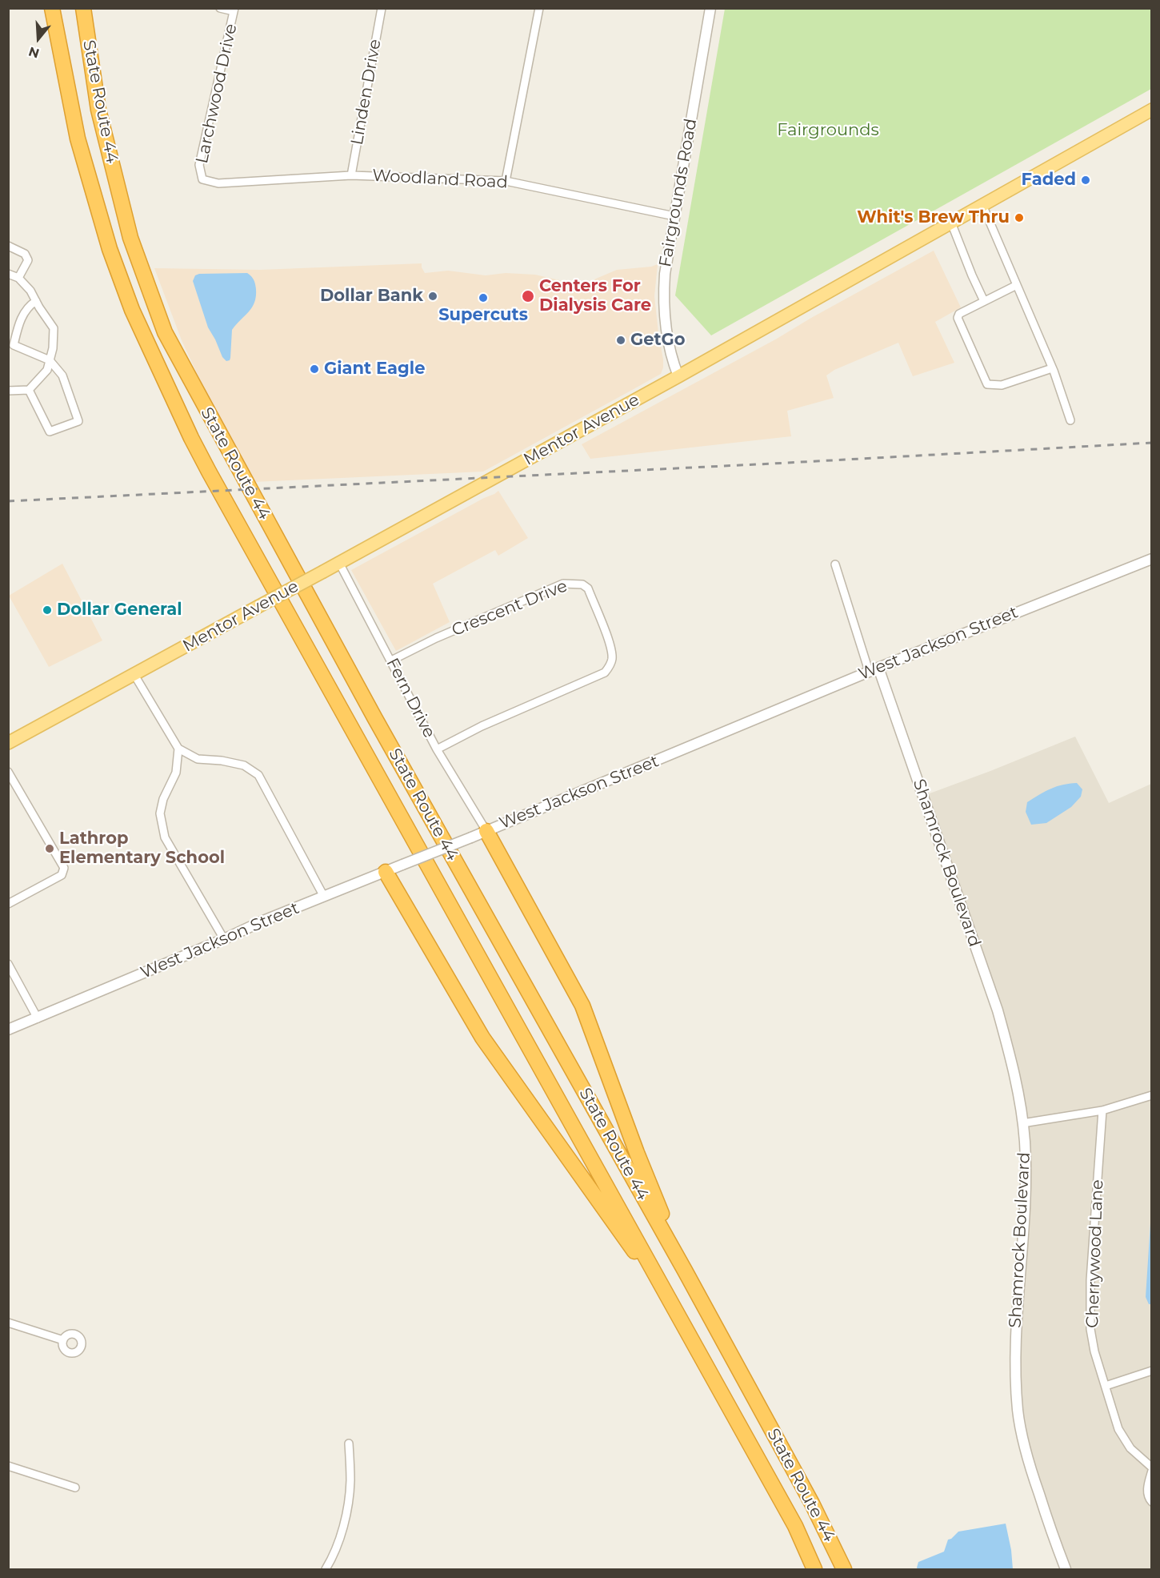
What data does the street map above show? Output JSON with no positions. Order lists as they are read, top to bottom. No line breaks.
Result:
{"streets":{"highway":["State Route 44"],"main road":["Mentor Avenue"],"street":["Linden Drive","Larchwood Drive","Woodland Road","Fairgrounds Road","Crescent Drive","West Jackson Street","Fern Drive","Shamrock Boulevard","Cherrywood Lane"]},"crossings":[["Linden Drive","Woodland Road"],["Larchwood Drive","Woodland Road"],["Woodland Road","Fairgrounds Road"],["Fairgrounds Road","Mentor Avenue"],["Mentor Avenue","Fern Drive"],["Crescent Drive","Fern Drive"],["West Jackson Street","Fern Drive"],["West Jackson Street","Shamrock Boulevard"]],"parks":["Fairgrounds"],"places":["Faded","Whit's Brew Thru","Dollar Bank","Centers For Dialysis Care","Supercuts","GetGo","Giant Eagle","Dollar General","Lathrop Elementary School"],"north":"bottom"}
